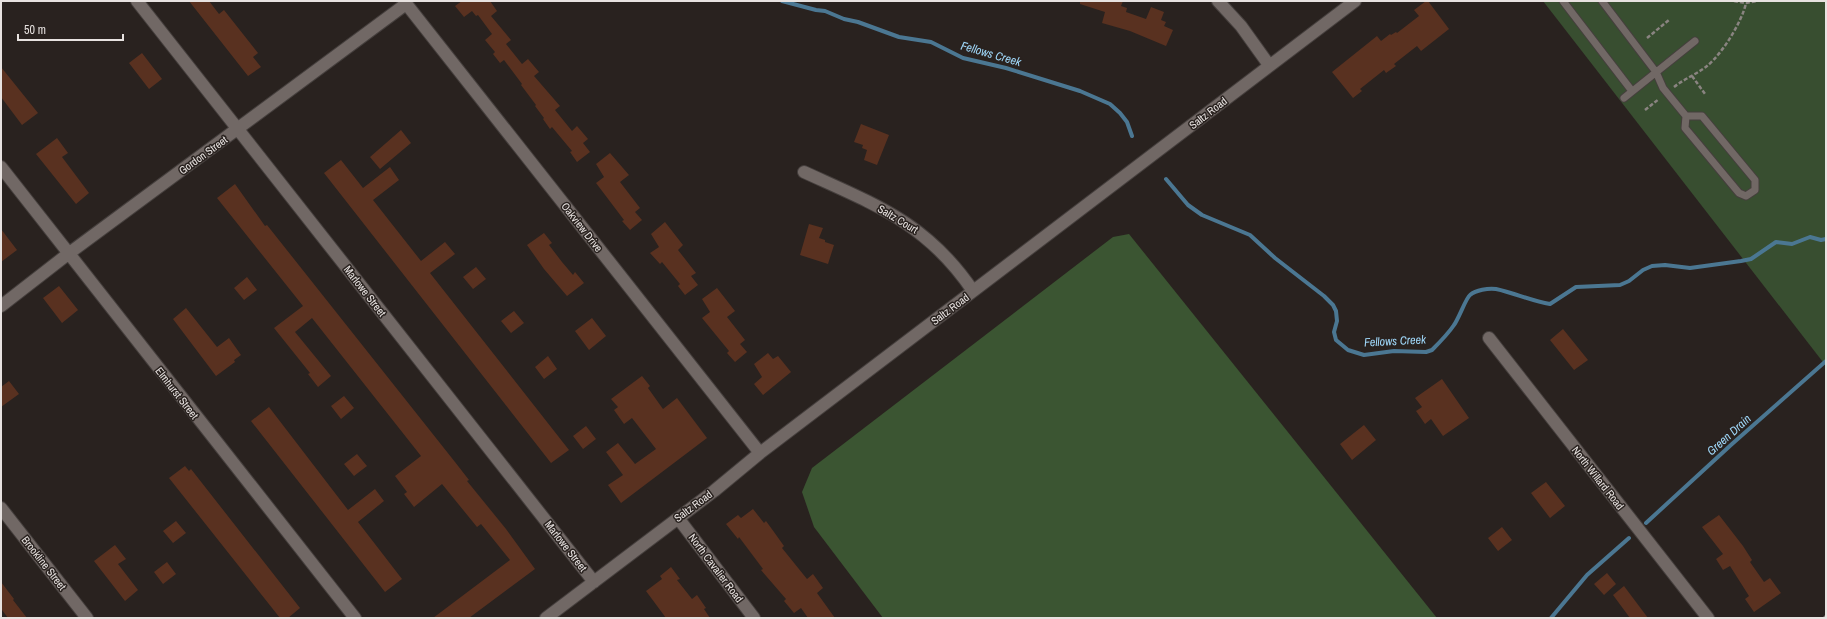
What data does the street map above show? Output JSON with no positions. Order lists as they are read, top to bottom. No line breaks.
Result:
{"streets":{"street":["Saltz Road","Gordon Street","Saltz Court","Oakview Drive","Marlowe Street","Elmhurst Street","North Willard Road","Brookline Street","North Cavalier Road"]},"crossings":[["Saltz Road","Saltz Court"],["Saltz Road","Oakview Drive"],["Saltz Road","Marlowe Street"],["Saltz Road","North Cavalier Road"],["Gordon Street","Oakview Drive"],["Gordon Street","Marlowe Street"],["Gordon Street","Elmhurst Street"]],"water":["Fellows Creek","Green Drain"],"scale_bar":"50 m"}
